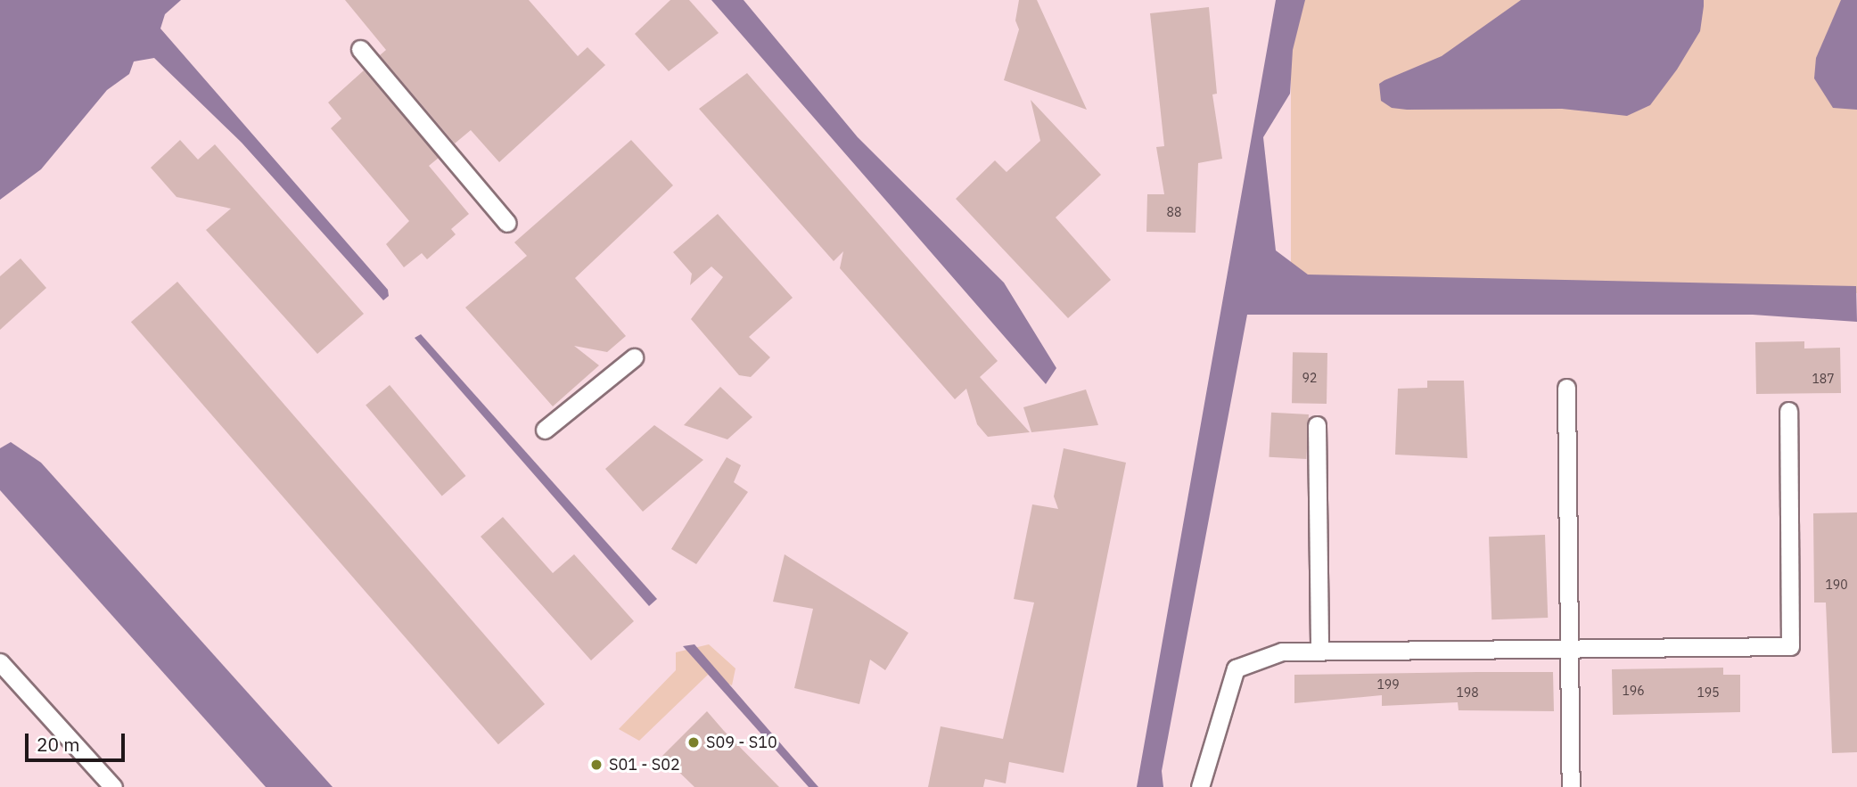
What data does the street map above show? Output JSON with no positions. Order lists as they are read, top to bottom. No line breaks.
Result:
{"places":["S09 - S10","S01 - S02"],"house_numbers":["88","92","187","190","199","196","198","195"],"scale_bar":"20 m"}
